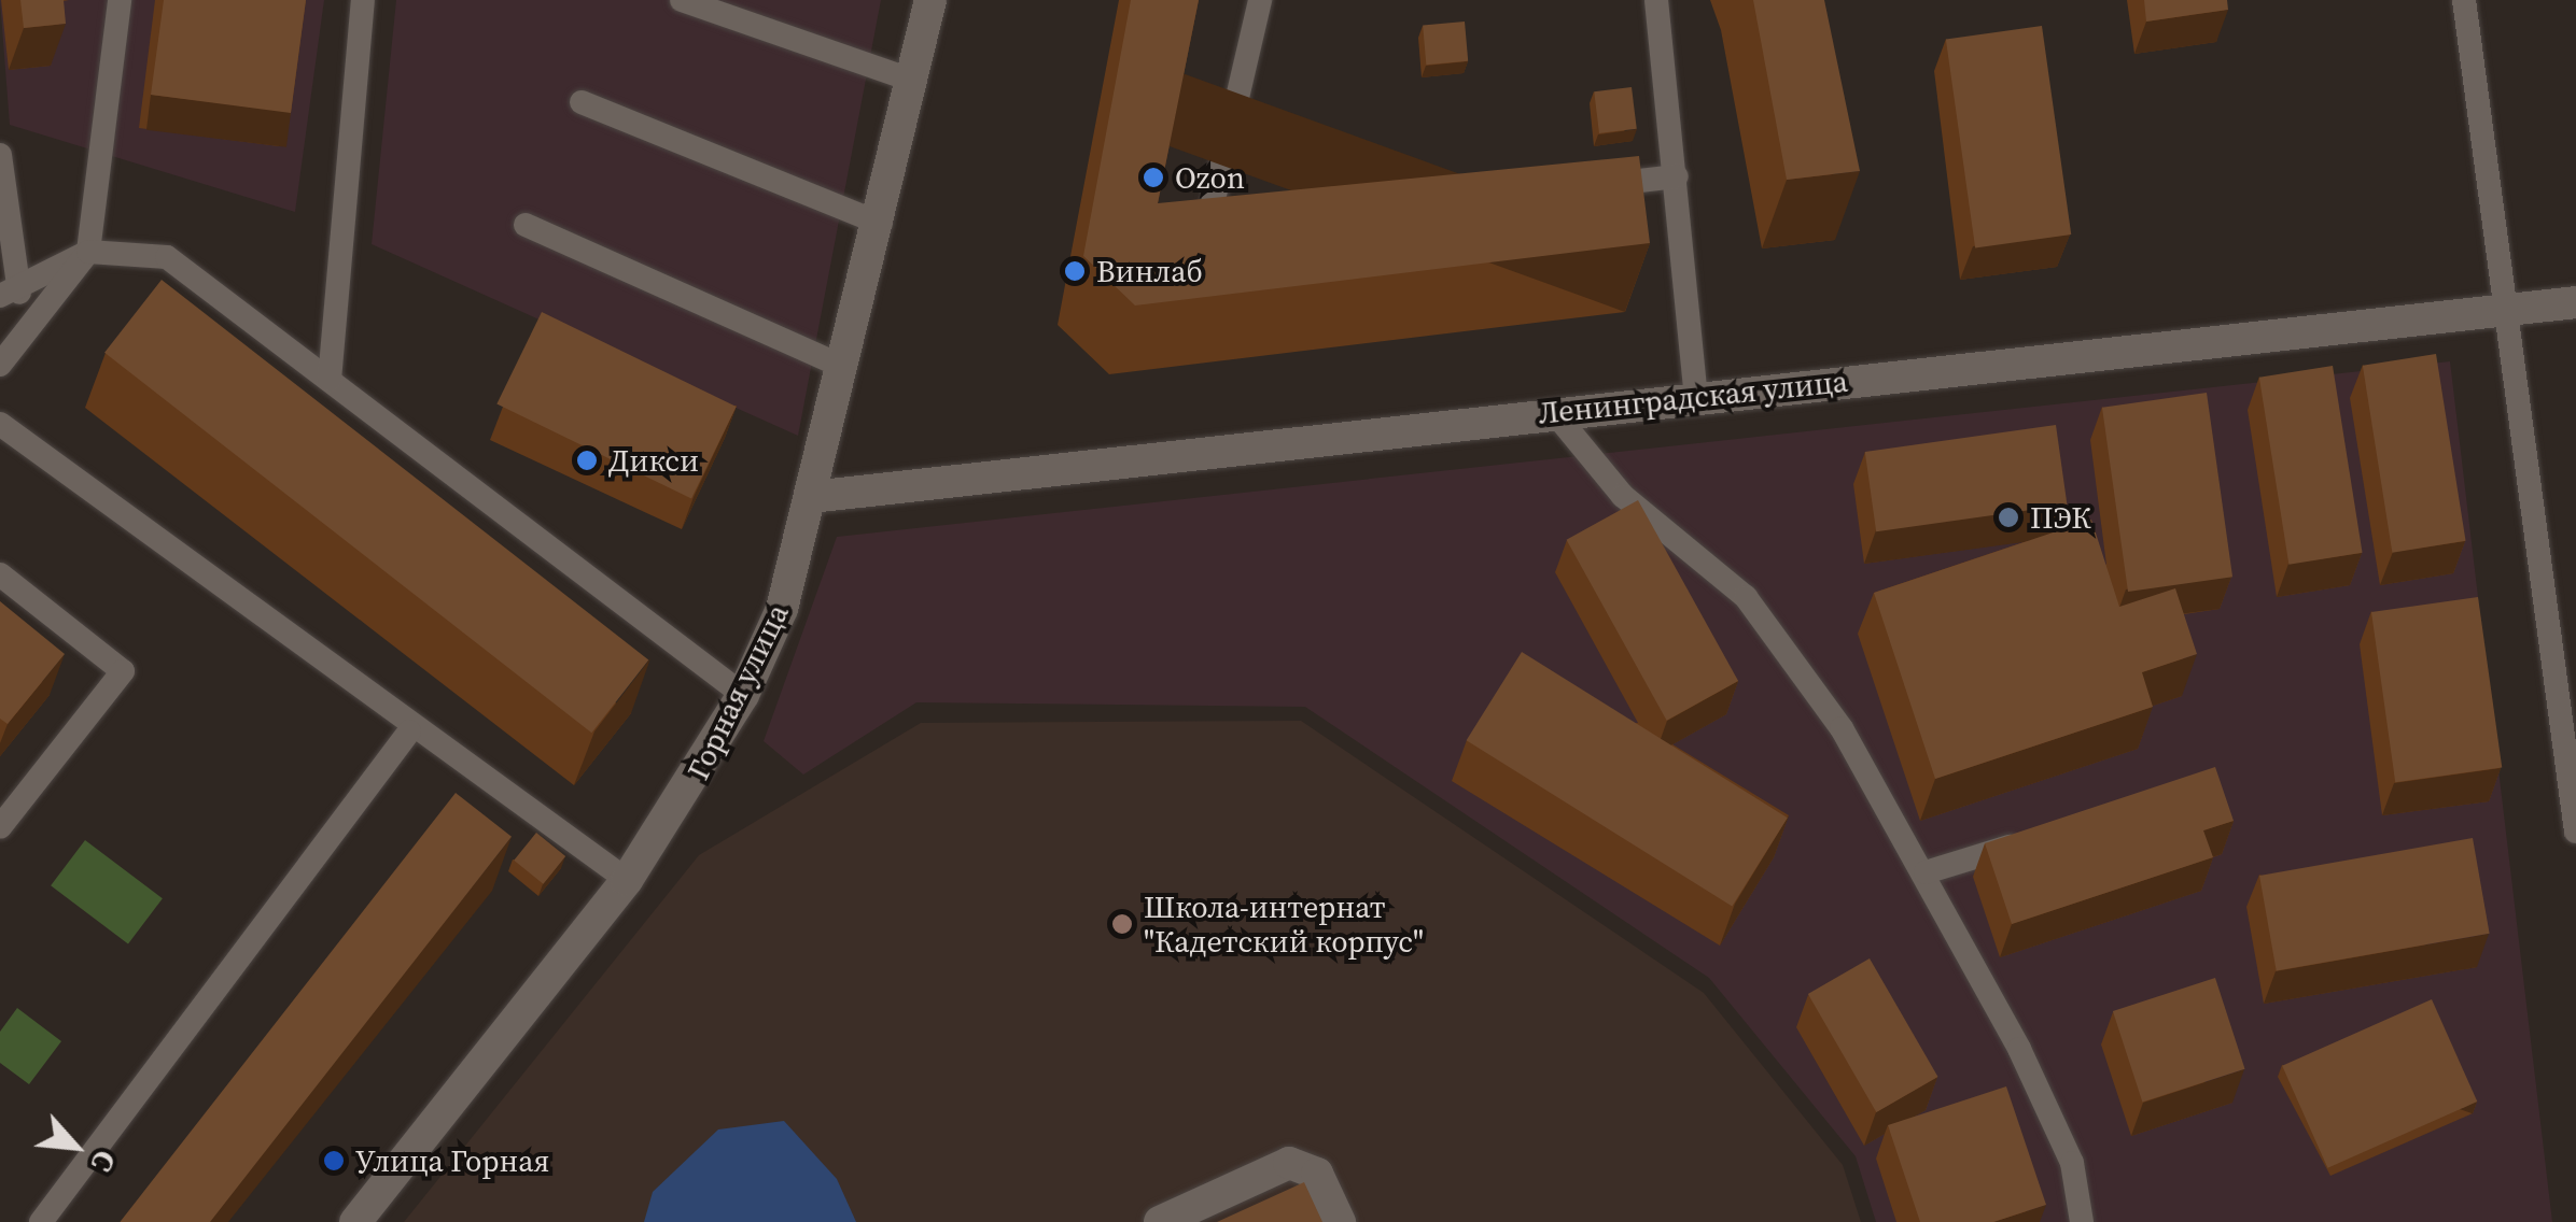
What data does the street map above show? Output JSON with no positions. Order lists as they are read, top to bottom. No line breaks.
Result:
{"streets":{"street":["Ленинградская улица","Горная улица"]},"crossings":[["Ленинградская улица","Горная улица"]],"places":["Ozon","Винлаб","Дикси","ПЭК","Школа-интернат \"Кадетский корпус\"","Улица Горная"],"north":"bottom right"}
